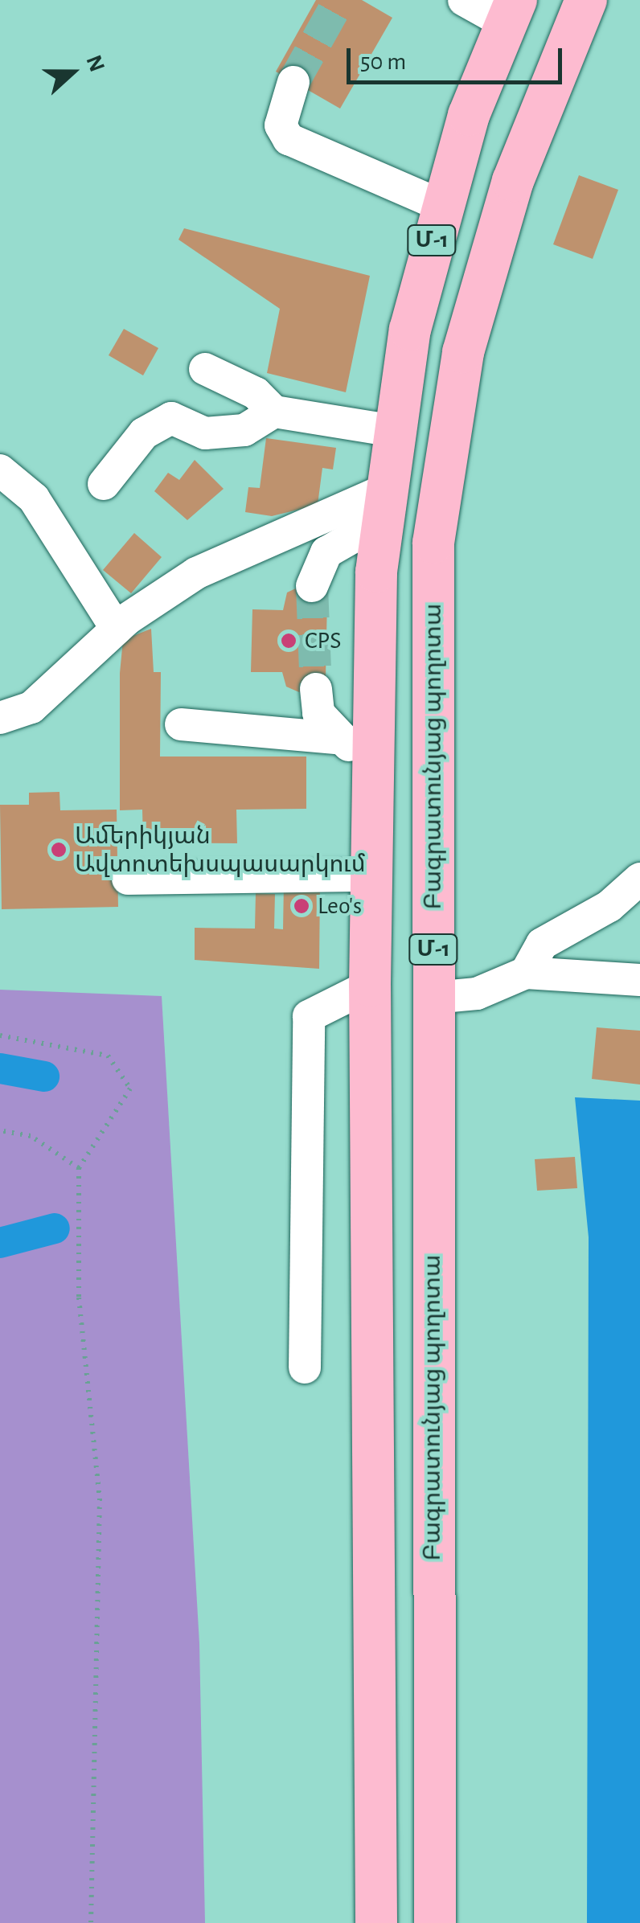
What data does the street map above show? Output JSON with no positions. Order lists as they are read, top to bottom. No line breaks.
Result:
{"streets":{"main road":["Մ-1","Բագրատունյաց պողոտա"]},"places":["CPS","Ամերիկյան Ավտոտեխսպասարկում","Leo's"],"scale_bar":"50 m","north":"right"}
